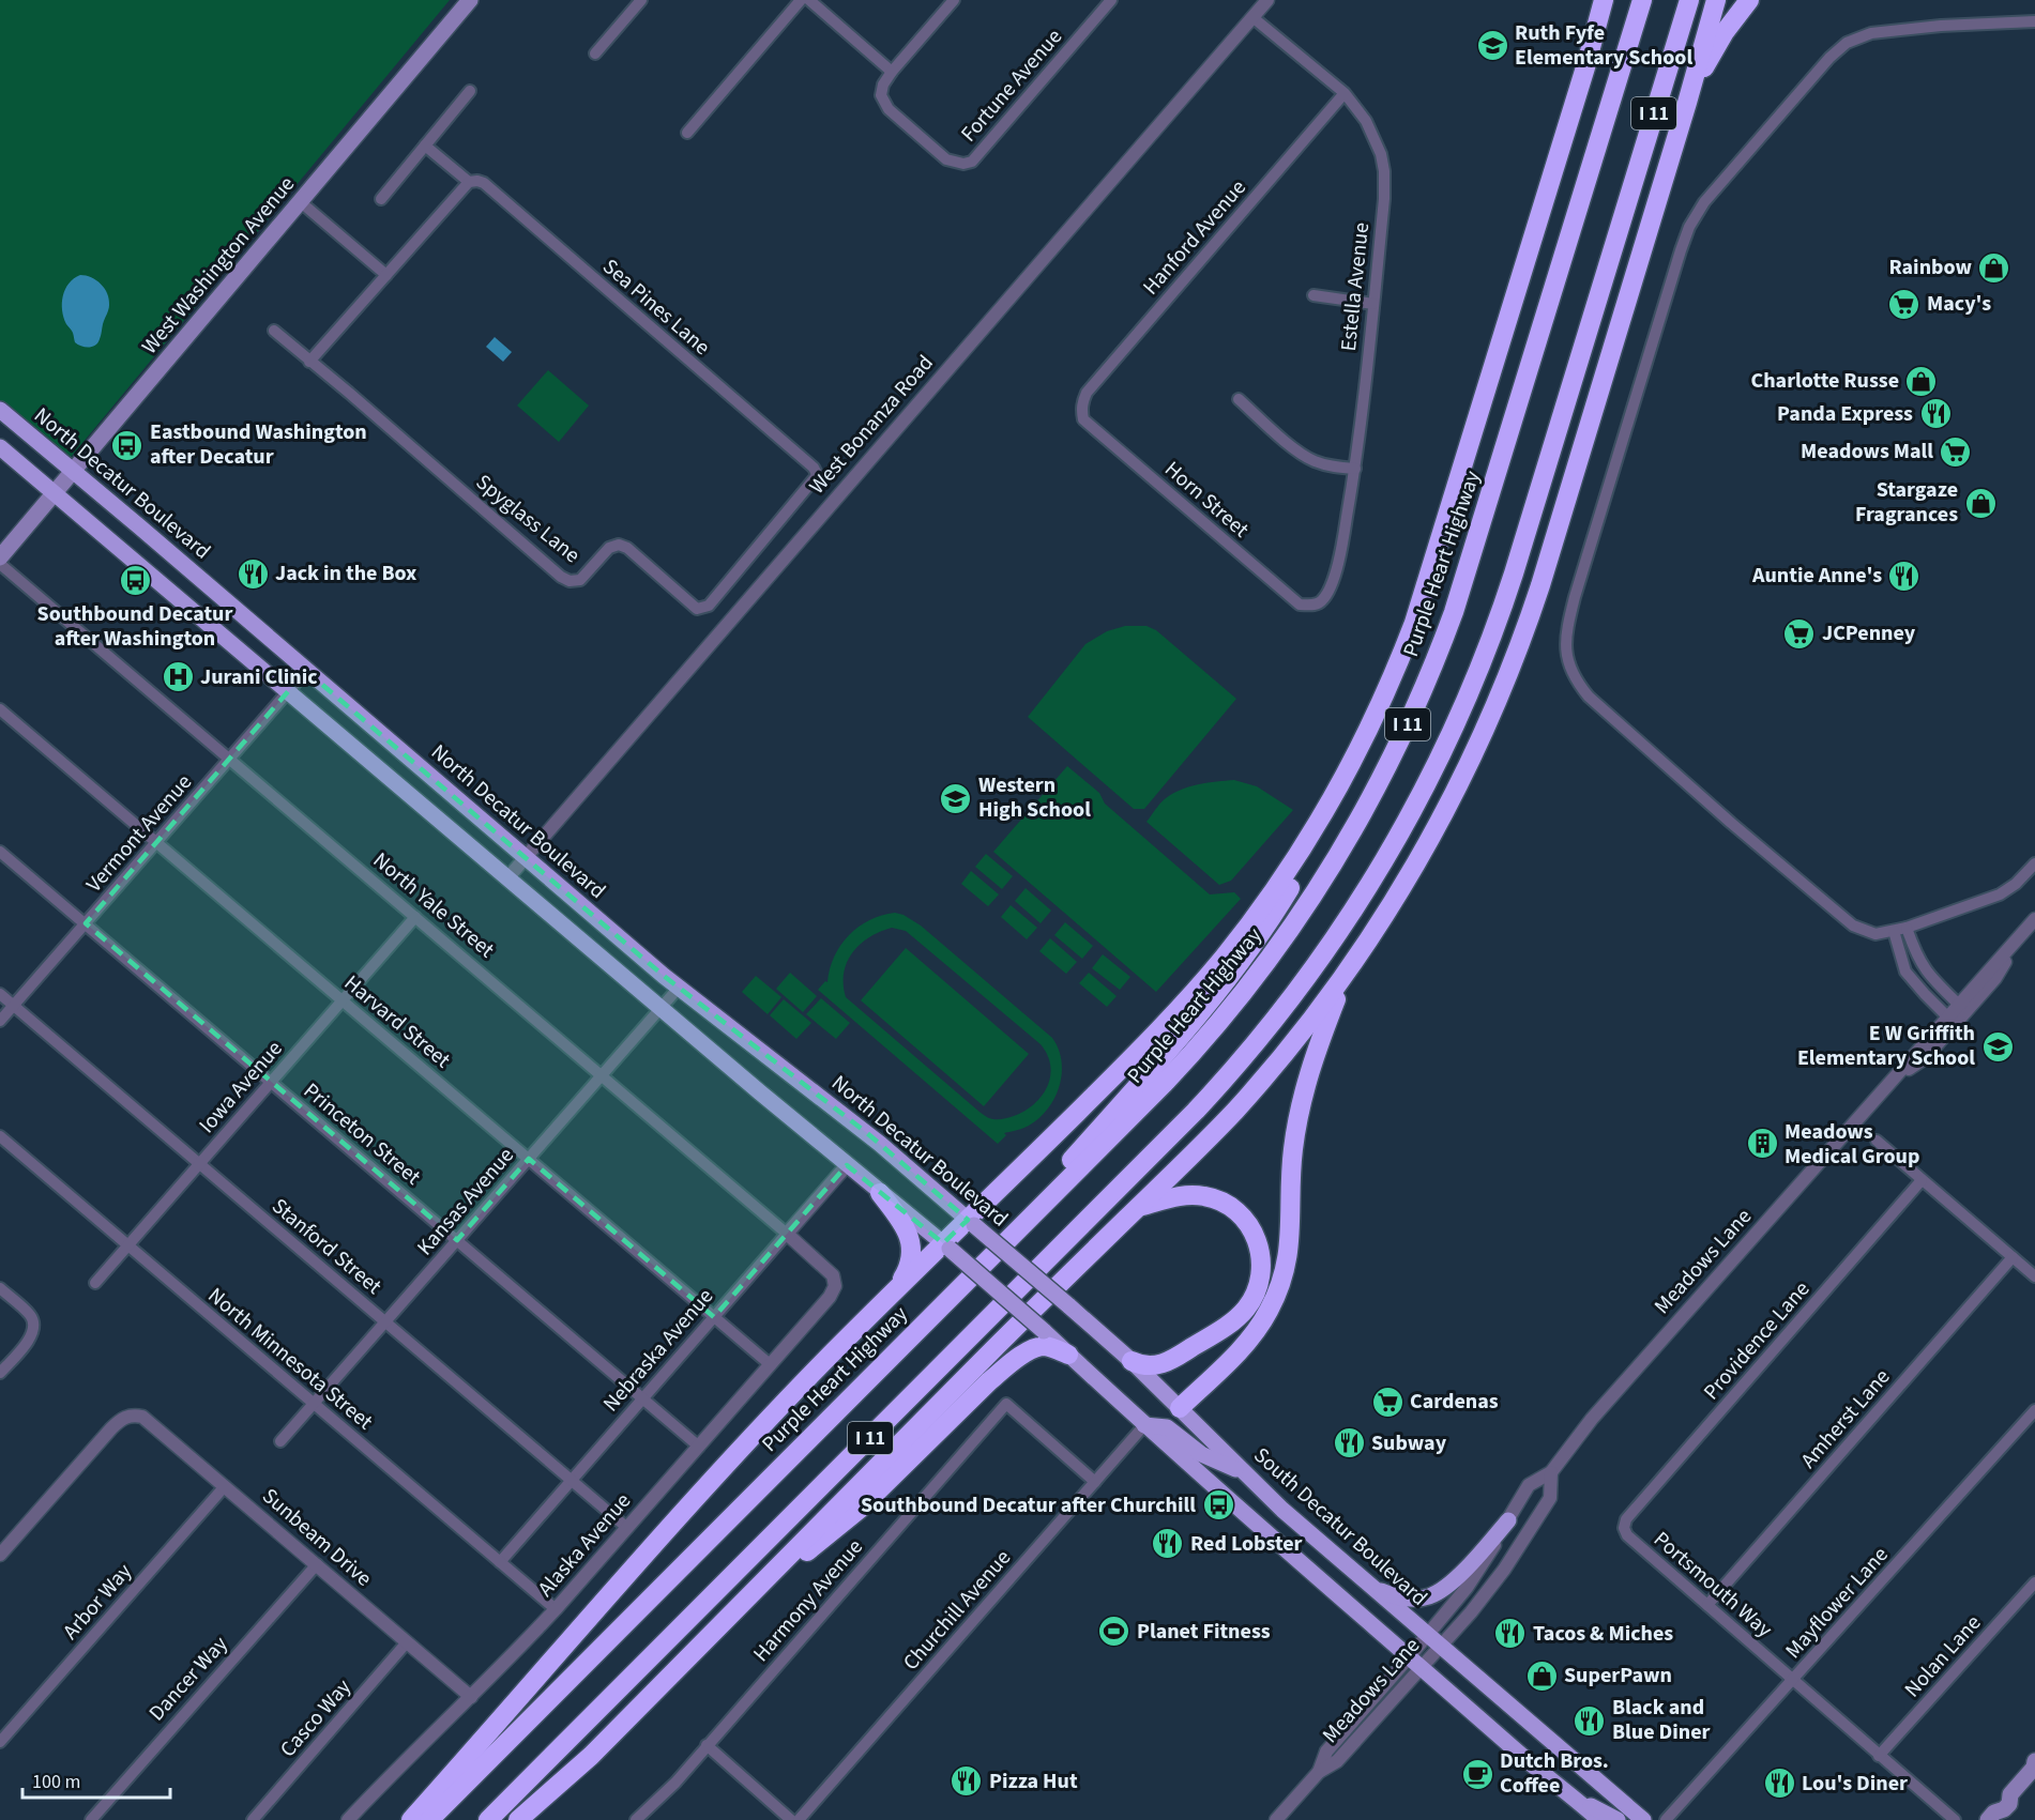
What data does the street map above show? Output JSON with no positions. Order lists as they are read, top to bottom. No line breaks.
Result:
{"streets":{"highway":["I 11","Purple Heart Highway"],"main road":["West Washington Avenue","North Decatur Boulevard","South Decatur Boulevard"],"street":["Fortune Avenue","Hanford Avenue","Estella Avenue","Sea Pines Lane","West Bonanza Road","Horn Street","Spyglass Lane","Vermont Avenue","North Yale Street","Harvard Street","Iowa Avenue","Princeton Street","Kansas Avenue","Stanford Street","Meadows Lane","Providence Lane","Nebraska Avenue","North Minnesota Street","Amherst Lane","Sunbeam Drive","Alaska Avenue","Portsmouth Way","Harmony Avenue","Arbor Way","Mayflower Lane","Churchill Avenue","Nolan Lane","Dancer Way","Casco Way"]},"crossings":[["Hanford Avenue","Estella Avenue"],["Hanford Avenue","Horn Street"],["West Washington Avenue","North Decatur Boulevard"],["Estella Avenue","West Bonanza Road"],["Estella Avenue","Horn Street"],["Sea Pines Lane","Spyglass Lane"],["West Bonanza Road","North Decatur Boulevard"],["North Decatur Boulevard","Vermont Avenue"],["North Decatur Boulevard","Kansas Avenue"],["North Decatur Boulevard","South Decatur Boulevard"],["Vermont Avenue","North Yale Street"],["Vermont Avenue","Harvard Street"],["Vermont Avenue","Princeton Street"],["Vermont Avenue","Stanford Street"],["North Yale Street","Iowa Avenue"],["North Yale Street","Kansas Avenue"],["North Yale Street","Nebraska Avenue"],["North Yale Street","Alaska Avenue"],["Harvard Street","Iowa Avenue"],["Harvard Street","Kansas Avenue"],["Harvard Street","Nebraska Avenue"],["Harvard Street","Alaska Avenue"],["Iowa Avenue","Princeton Street"],["Iowa Avenue","Stanford Street"],["Iowa Avenue","North Minnesota Street"],["Princeton Street","Kansas Avenue"],["Princeton Street","Nebraska Avenue"],["Princeton Street","Alaska Avenue"],["Kansas Avenue","Stanford Street"],["Kansas Avenue","North Minnesota Street"],["Stanford Street","Nebraska Avenue"],["Stanford Street","Alaska Avenue"],["Meadows Lane","South Decatur Boulevard"],["Providence Lane","Portsmouth Way"],["Nebraska Avenue","North Minnesota Street"],["North Minnesota Street","Alaska Avenue"],["Amherst Lane","Portsmouth Way"],["Sunbeam Drive","Alaska Avenue"],["Sunbeam Drive","Arbor Way"],["Sunbeam Drive","Dancer Way"],["Sunbeam Drive","Casco Way"],["Portsmouth Way","Mayflower Lane"],["Portsmouth Way","Nolan Lane"],["Harmony Avenue","Churchill Avenue"]],"places":{"school or university":["Ruth Fyfe Elementary School","Western High School","E W Griffith Elementary School"],"shop":["Rainbow","Charlotte Russe","Stargaze Fragrances","SuperPawn"],"supermarket":["Macy's","Meadows Mall","JCPenney","Cardenas"],"restaurant":["Panda Express","Jack in the Box","Auntie Anne's","Subway","Red Lobster","Tacos & Miches","Black and Blue Diner","Pizza Hut","Lou's Diner"],"bus stop":["Eastbound Washington after Decatur","Southbound Decatur after Washington","Southbound Decatur after Churchill"],"hospital":["Jurani Clinic"],"building":["Meadows Medical Group"],"sports":["Planet Fitness"],"cafe":["Dutch Bros. Coffee"]},"scale_bar":"100 m"}
